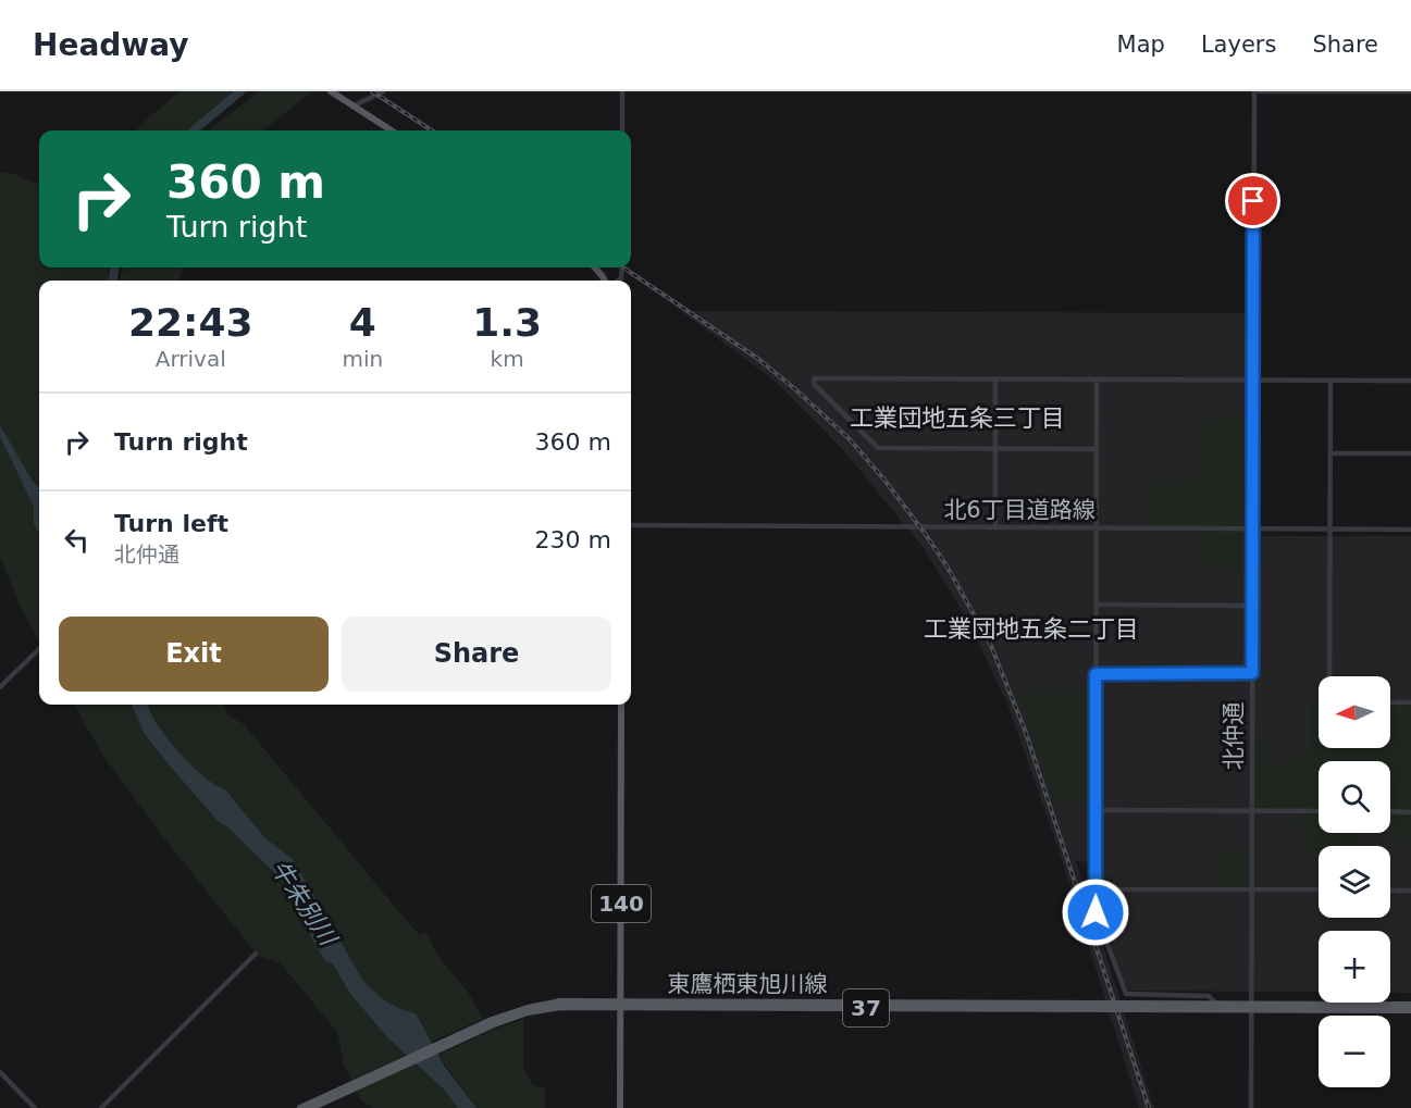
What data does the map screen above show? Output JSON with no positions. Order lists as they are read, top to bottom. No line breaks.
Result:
{"streets":{"main road":["140","東鷹栖東旭川線","37"],"street":["北6丁目道路線","北仲通"]},"crossings":[["北6丁目道路線","北仲通"],["北仲通","東鷹栖東旭川線"],["140","東鷹栖東旭川線"]],"districts":["工業団地五条三丁目","工業団地五条二丁目"],"water":["牛朱別川"],"north":"left","page":{"header":"Headway","nav":["Map","Layers","Share"],"turn":["360 m","Turn right"],"eta":["22:43","Arrival","4","min","1.3","km"],"list":[{"name":"Turn right","value":"360 m"},{"name":"Turn left","note":"北仲通","value":"230 m"}],"buttons":["Exit","Share"],"map_buttons":["+","−"]}}
